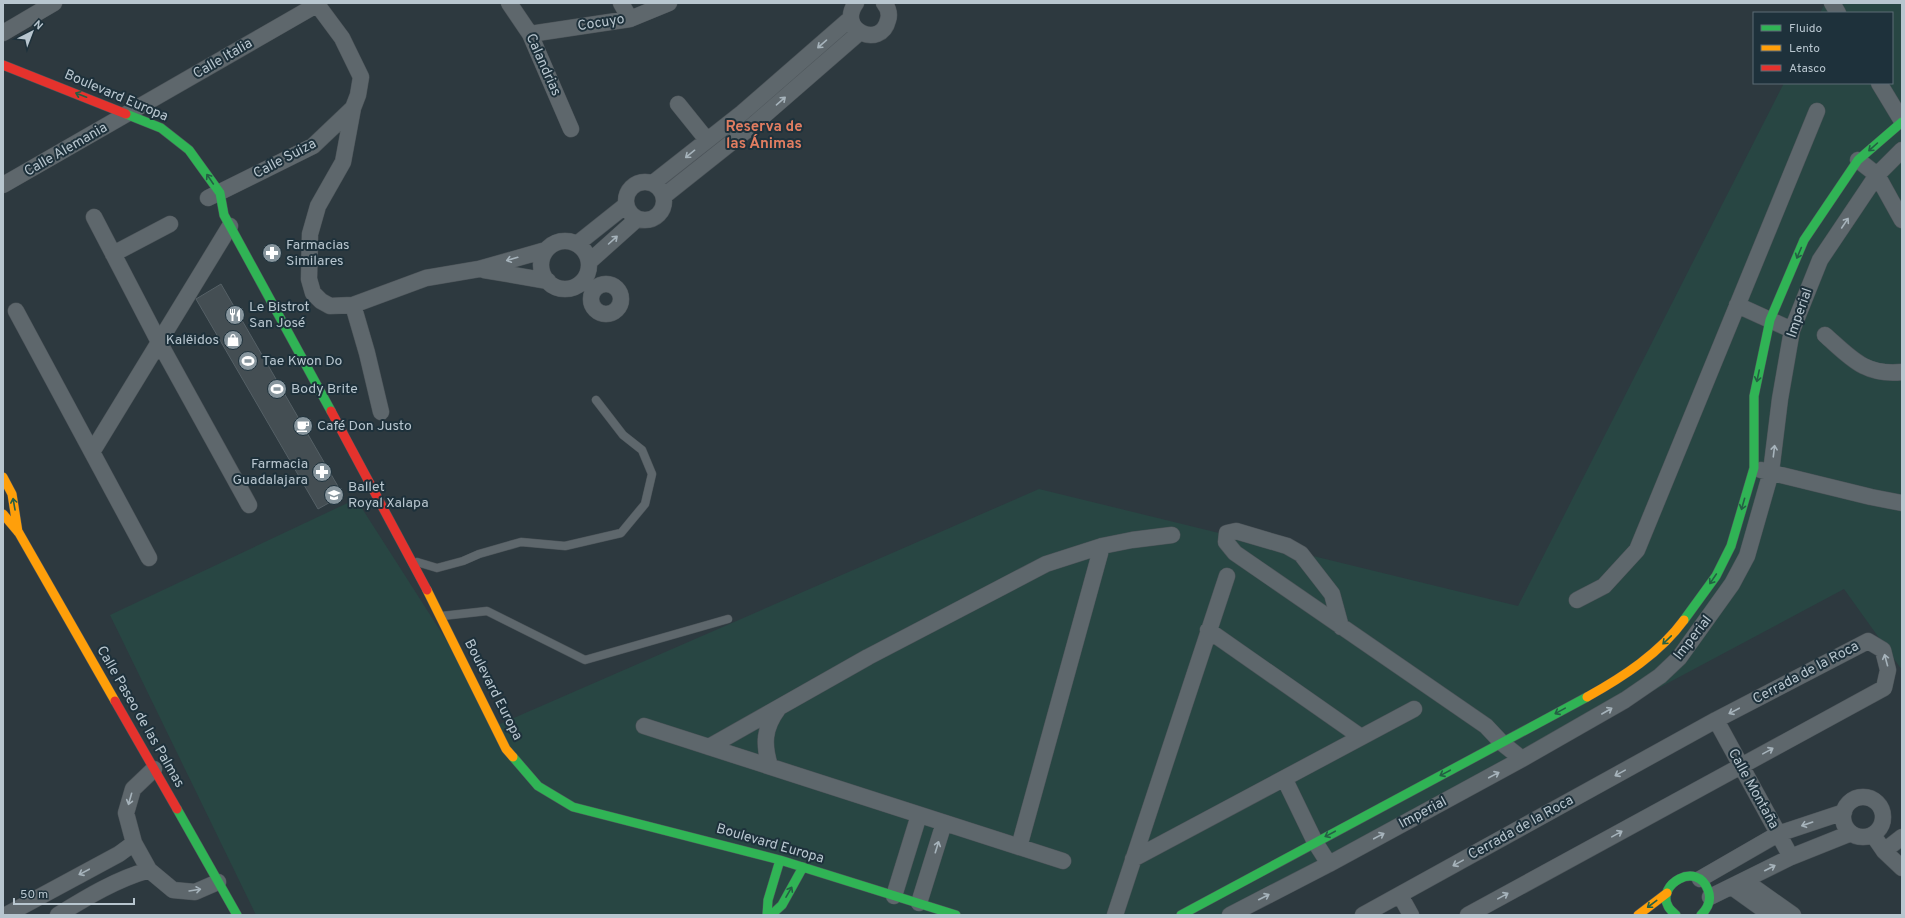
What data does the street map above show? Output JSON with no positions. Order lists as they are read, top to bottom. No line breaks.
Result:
{"streets":{"street":["Cocuyo","Calle Italia","Calandrias","Boulevard Europa","Calle Alemania","Calle Suiza","Imperial","Cerrada de la Roca","Calle Paseo de las Palmas","Calle Montaña"]},"crossings":[["Cocuyo","Calandrias"],["Calle Italia","Boulevard Europa"],["Calle Italia","Calle Alemania"],["Calle Italia","Calle Suiza"],["Boulevard Europa","Calle Alemania"],["Boulevard Europa","Calle Suiza"],["Cerrada de la Roca","Calle Montaña"]],"districts":["Reserva de las Ánimas"],"places":{"pharmacy":["Farmacias Similares","Farmacia Guadalajara"],"restaurant":["Le Bistrot San José"],"shop":["Kalëidos"],"sports":["Tae Kwon Do","Body Brite"],"cafe":["Café Don Justo"],"school or university":["Ballet Royal Xalapa"]},"legend":["Fluido","Lento","Atasco"],"scale_bar":"50 m","north":"top right"}
